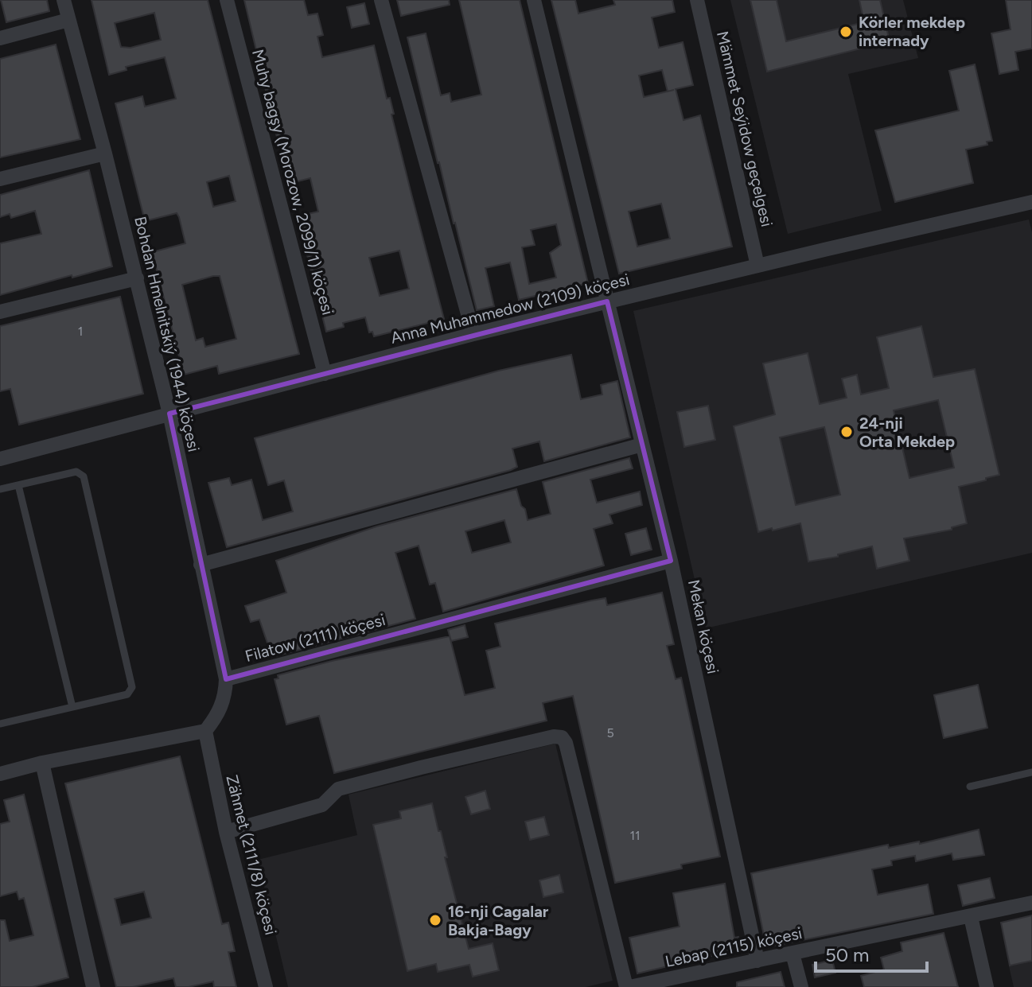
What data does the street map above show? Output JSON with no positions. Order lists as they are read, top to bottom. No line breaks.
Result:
{"streets":{"street":["Mämmet Seýidow geçelgesi","Muhy bagşy (Morozow, 2099/1) köçesi","Anna Muhammedow (2109) köçesi","Bohdan Hmelnitskiý (1944) köçesi","Mekan köçesi","Filatow (2111) köçesi","Zähmet (2111/8) köçesi","Lebap (2115) köçesi"]},"crossings":[["Mämmet Seýidow geçelgesi","Anna Muhammedow (2109) köçesi"],["Muhy bagşy (Morozow, 2099/1) köçesi","Anna Muhammedow (2109) köçesi"],["Anna Muhammedow (2109) köçesi","Bohdan Hmelnitskiý (1944) köçesi"],["Anna Muhammedow (2109) köçesi","Mekan köçesi"],["Bohdan Hmelnitskiý (1944) köçesi","Filatow (2111) köçesi"],["Mekan köçesi","Filatow (2111) köçesi"],["Mekan köçesi","Lebap (2115) köçesi"]],"places":["Körler mekdep internady","24-nji Orta Mekdep","16-nji Cagalar Bakja-Bagy"],"house_numbers":["1","5","11"],"scale_bar":"50 m"}
